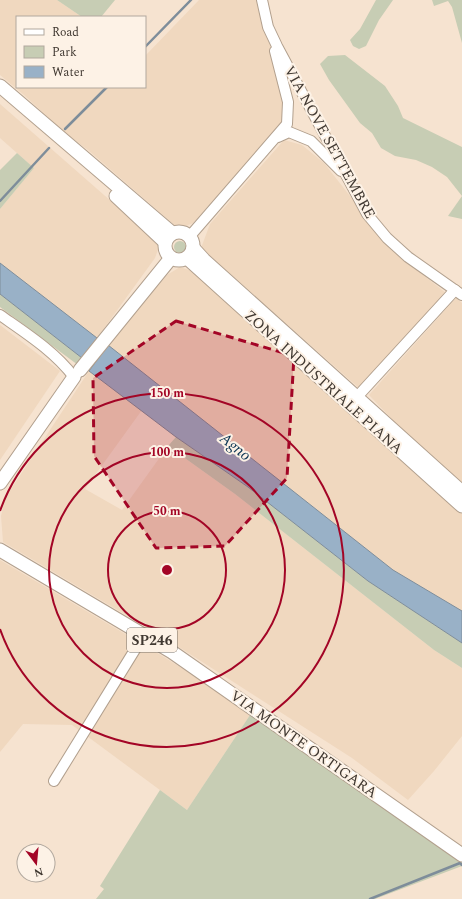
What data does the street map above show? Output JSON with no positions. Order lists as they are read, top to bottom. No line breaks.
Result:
{"streets":{"main road":["ZONA INDUSTRIALE PIANA","SP246","VIA MONTE ORTIGARA"],"street":["VIA NOVE SETTEMBRE"]},"water":["Agno"],"legend":["Road","Park","Water"],"north":"bottom","rings":["150 m","100 m","50 m"]}
